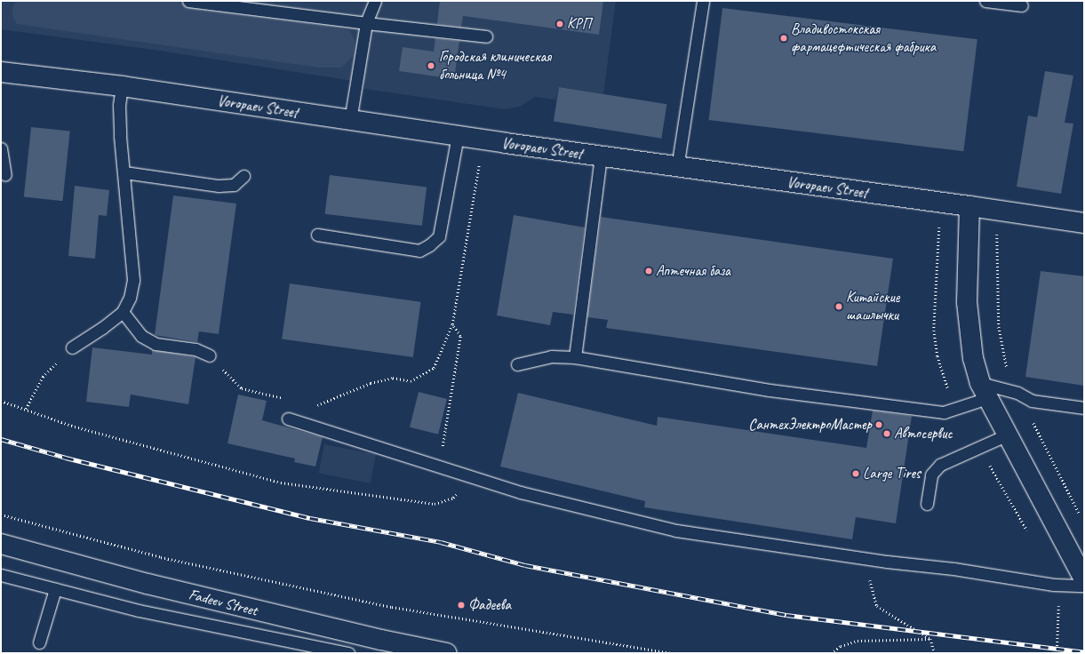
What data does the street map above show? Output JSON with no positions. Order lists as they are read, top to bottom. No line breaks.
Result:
{"streets":{"main road":["Voropaev Street","Fadeev Street"]},"places":["КРП","Владивостокская фармацефтическая фабрика","Городская клиническая больница №4","Аптечная база","Китайские шашлычки","СантехЭлектроМастер","Автосервис","Large Tires","Фадеева"]}
